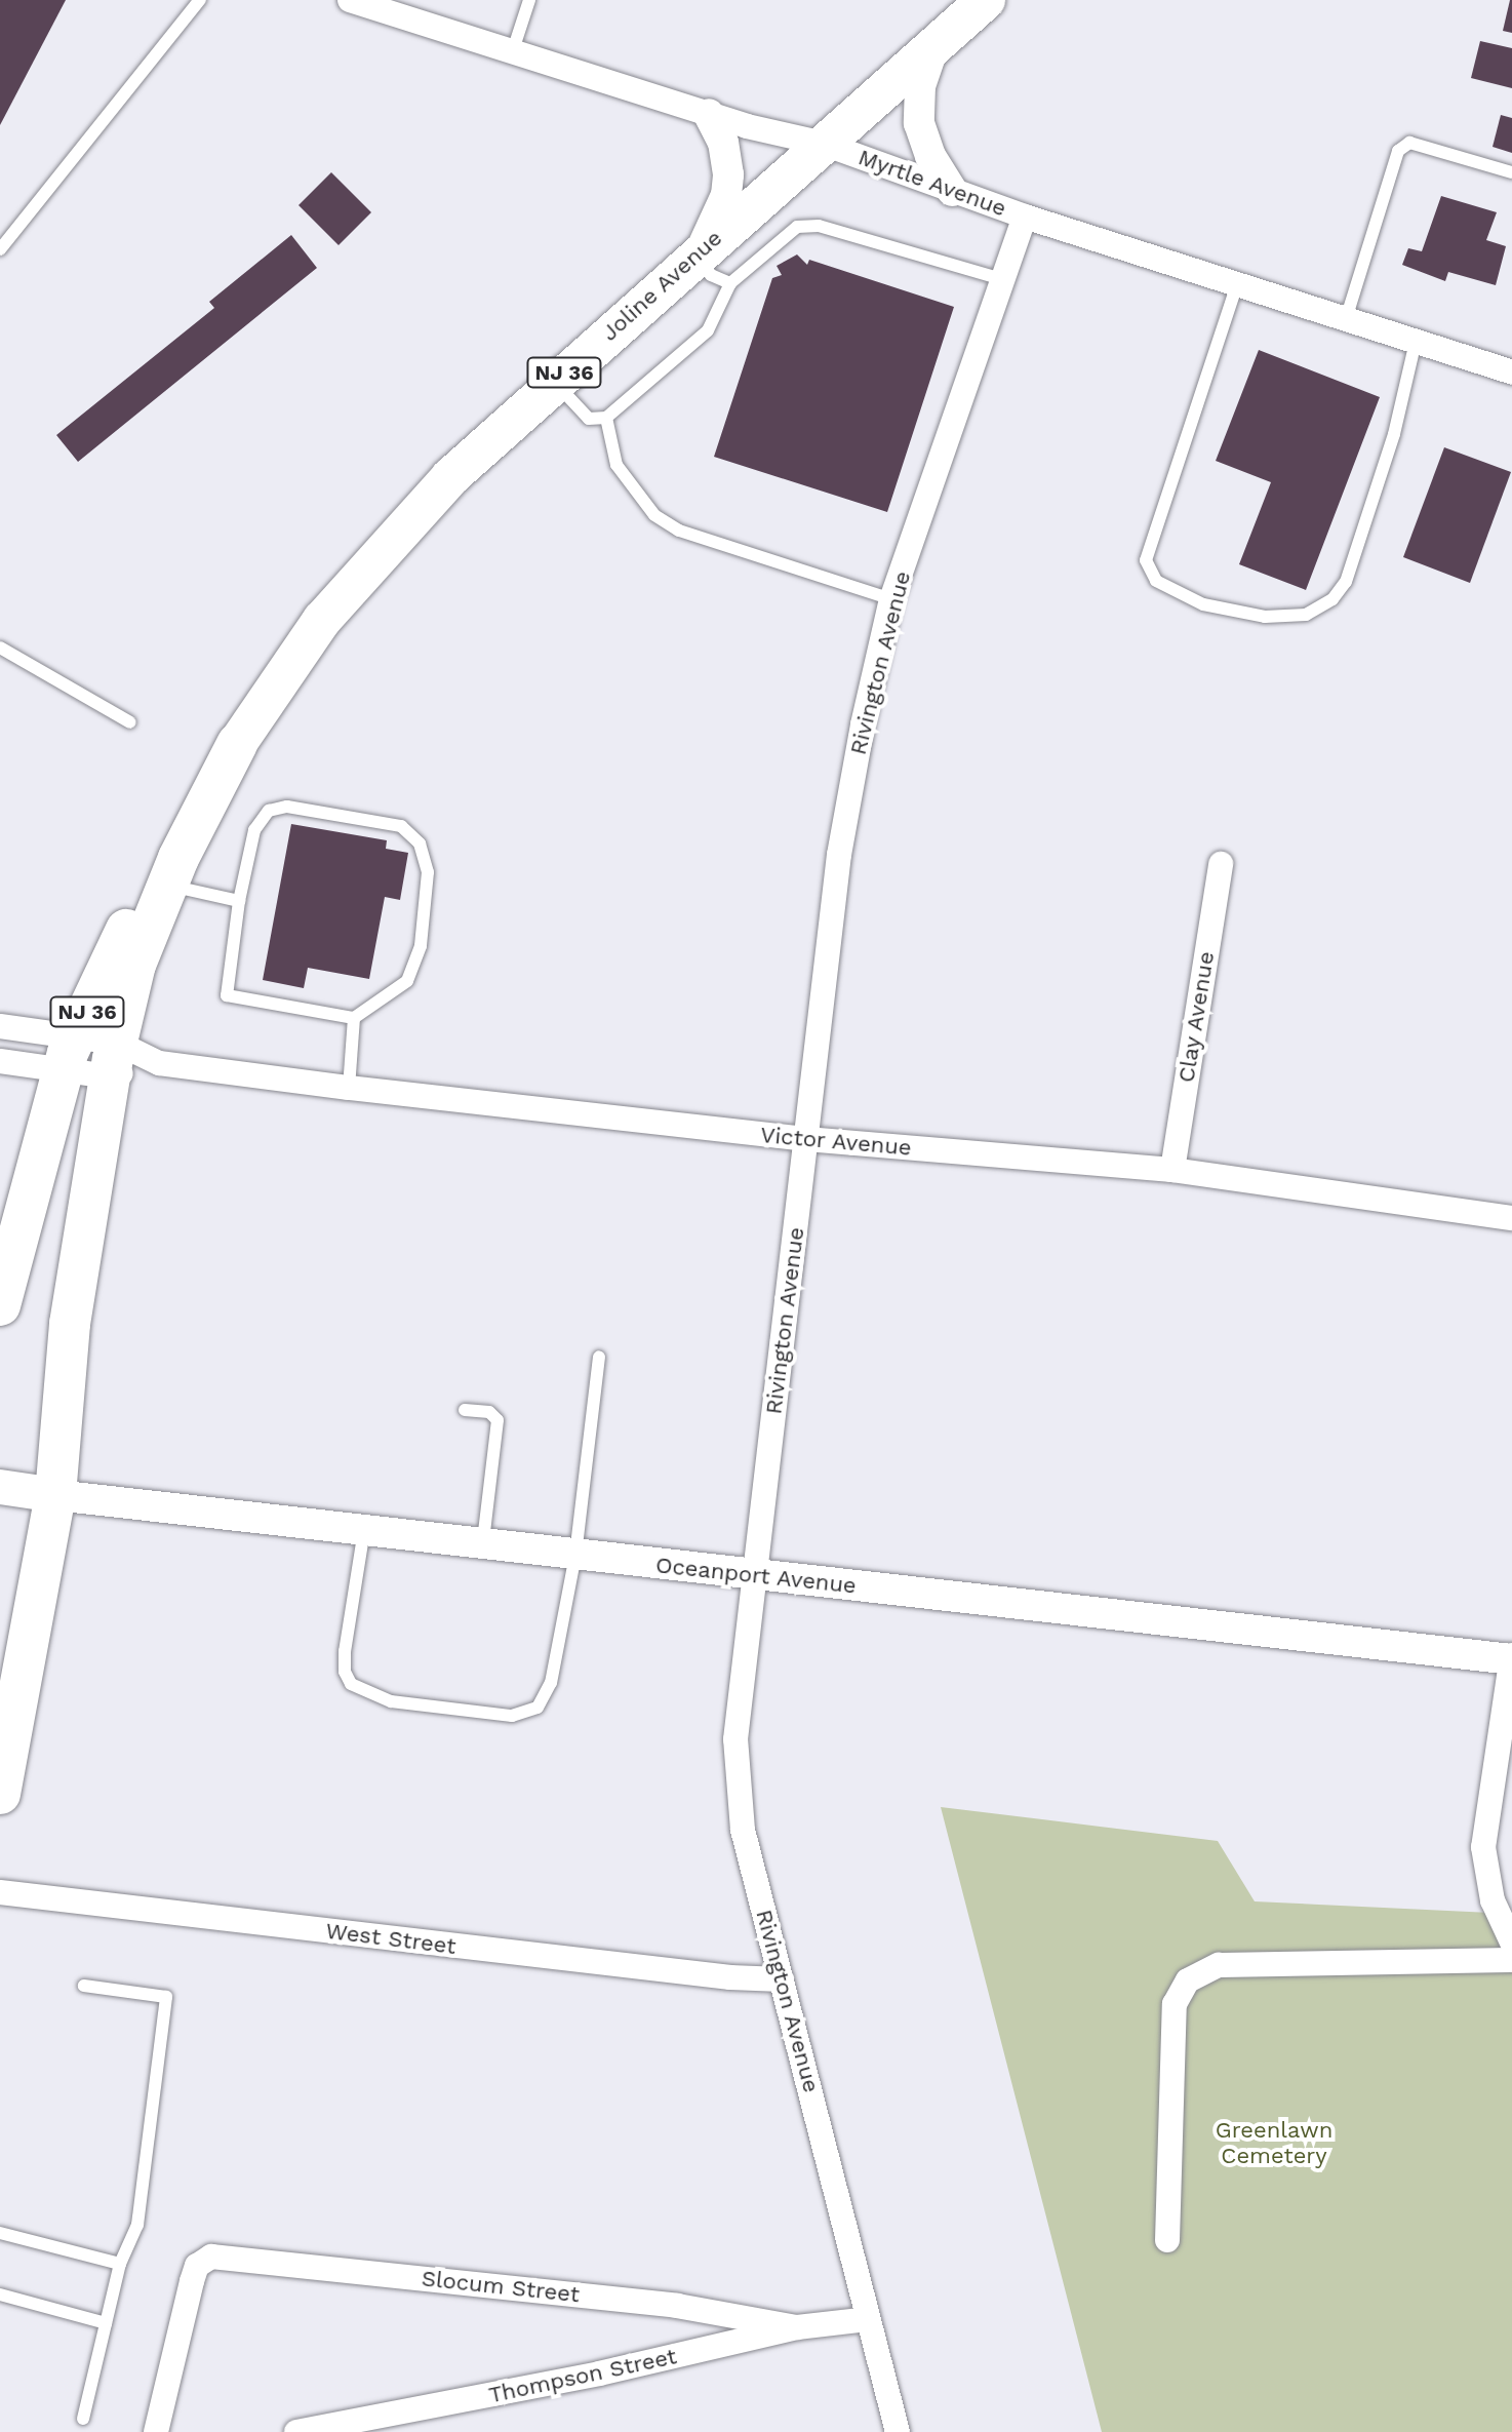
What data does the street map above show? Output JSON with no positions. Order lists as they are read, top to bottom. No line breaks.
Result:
{"streets":{"highway":["NJ 36"],"main road":["Joline Avenue","Oceanport Avenue"],"street":["Myrtle Avenue","Rivington Avenue","Clay Avenue","Victor Avenue","West Street","Slocum Street","Thompson Street"]},"crossings":[["Myrtle Avenue","Joline Avenue"],["Myrtle Avenue","Rivington Avenue"],["Joline Avenue","NJ 36"],["NJ 36","Victor Avenue"],["NJ 36","Oceanport Avenue"],["Rivington Avenue","Victor Avenue"],["Rivington Avenue","Oceanport Avenue"],["Rivington Avenue","West Street"],["Rivington Avenue","Thompson Street"],["Clay Avenue","Victor Avenue"],["Slocum Street","Thompson Street"]],"parks":["Greenlawn Cemetery"]}
